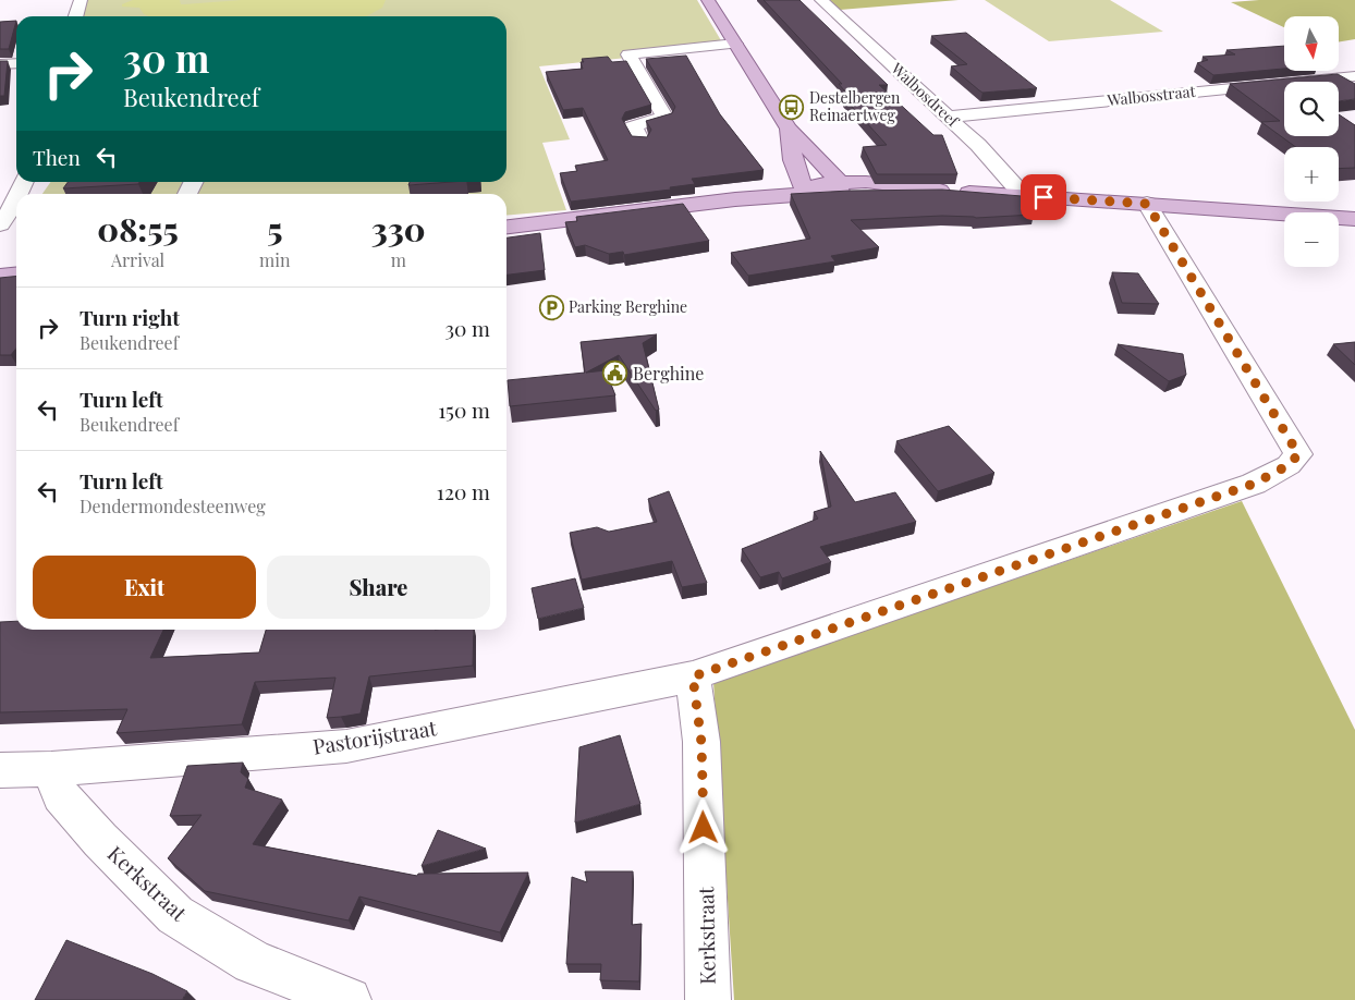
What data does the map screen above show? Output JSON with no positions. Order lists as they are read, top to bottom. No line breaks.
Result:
{"streets":{"street":["Walbosdreef","Walbosstraat","Pastorijstraat","Kerkstraat"]},"crossings":[["Walbosdreef","Walbosstraat"],["Pastorijstraat","Kerkstraat"]],"places":{"bus stop":["Destelbergen Reinaertweg"],"parking":["Parking Berghine"],"public building":["Berghine"]},"north":"bottom","page":{"map_buttons":["+","−"],"turn":["30 m","Beukendreef"],"then":"Then","eta":["08:55","Arrival","5","min","330","m"],"list":[{"name":"Turn right","note":"Beukendreef","value":"30 m"},{"name":"Turn left","note":"Beukendreef","value":"150 m"},{"name":"Turn left","note":"Dendermondesteenweg","value":"120 m"}],"buttons":["Exit","Share"]}}
